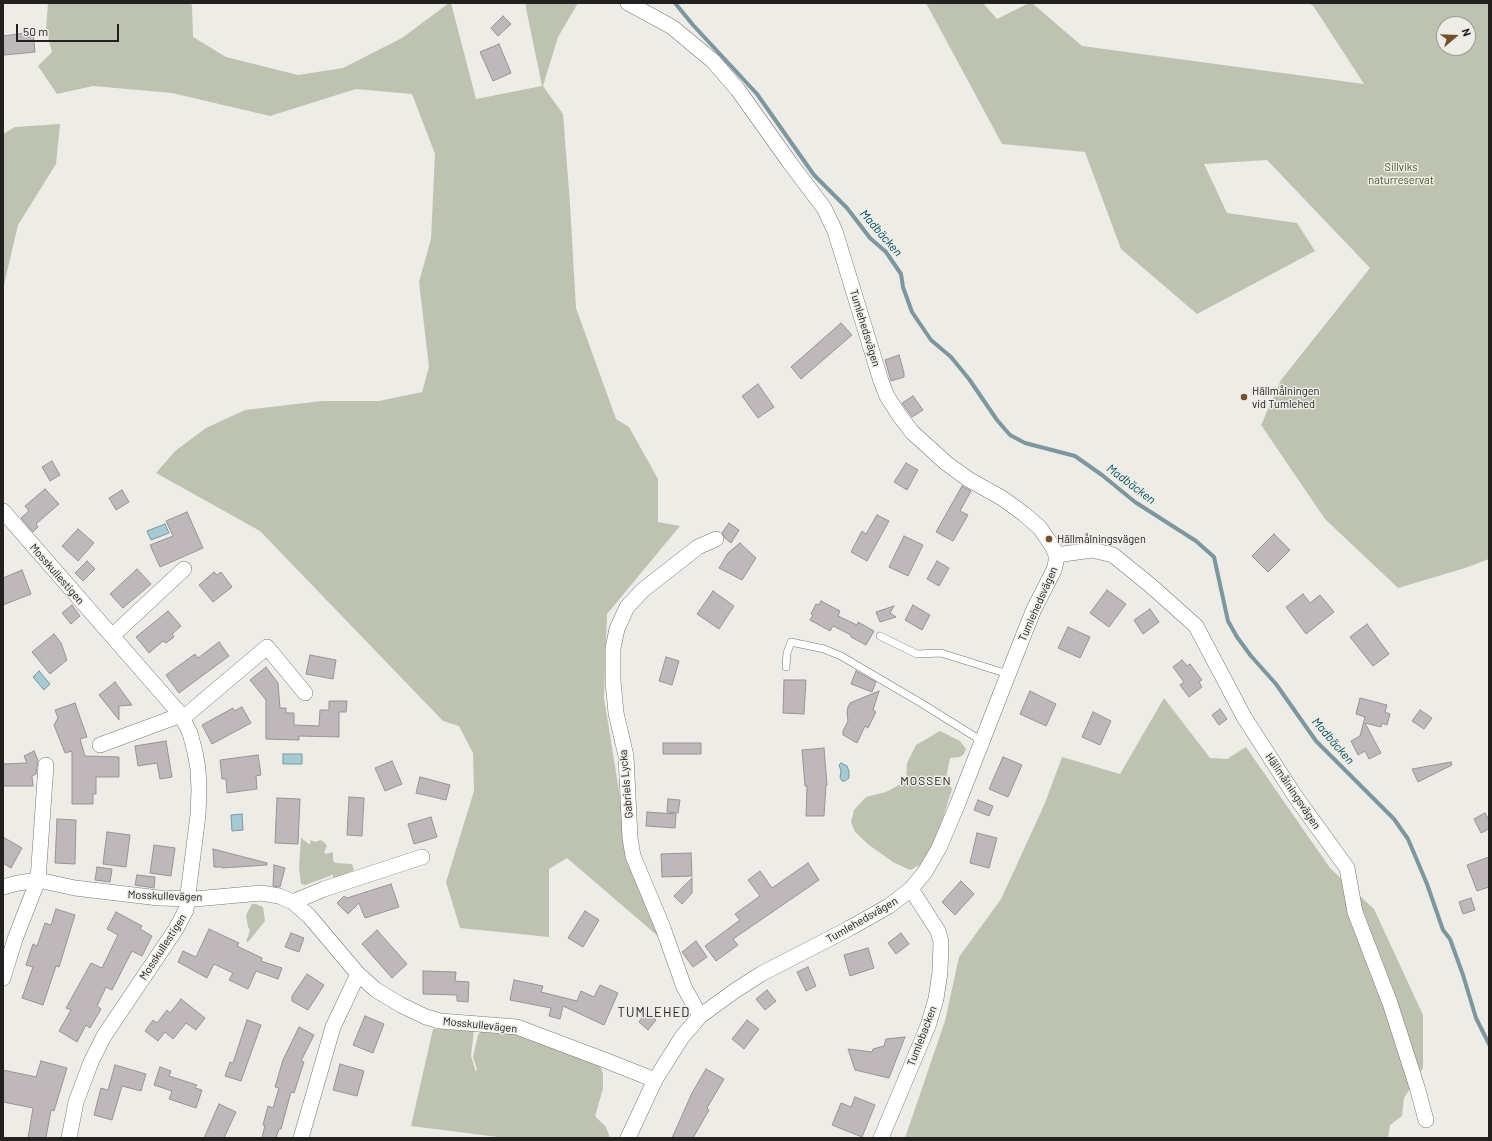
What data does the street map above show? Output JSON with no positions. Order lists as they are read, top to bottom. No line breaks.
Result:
{"streets":{"street":["Tumlehedsvägen","Mosskullestigen","Gabriels Lycka","Hällmålningsvägen","Mosskullevägen","Tumlebacken"]},"crossings":[["Tumlehedsvägen","Gabriels Lycka"],["Tumlehedsvägen","Hällmålningsvägen"],["Tumlehedsvägen","Mosskullevägen"],["Tumlehedsvägen","Tumlebacken"],["Mosskullestigen","Mosskullevägen"]],"districts":["MOSSEN","TUMLEHED"],"water":["Madbäcken"],"parks":["Sillviks naturreservat"],"places":["Hällmålningen vid Tumlehed","Hällmålningsvägen"],"scale_bar":"50 m","north":"right"}
